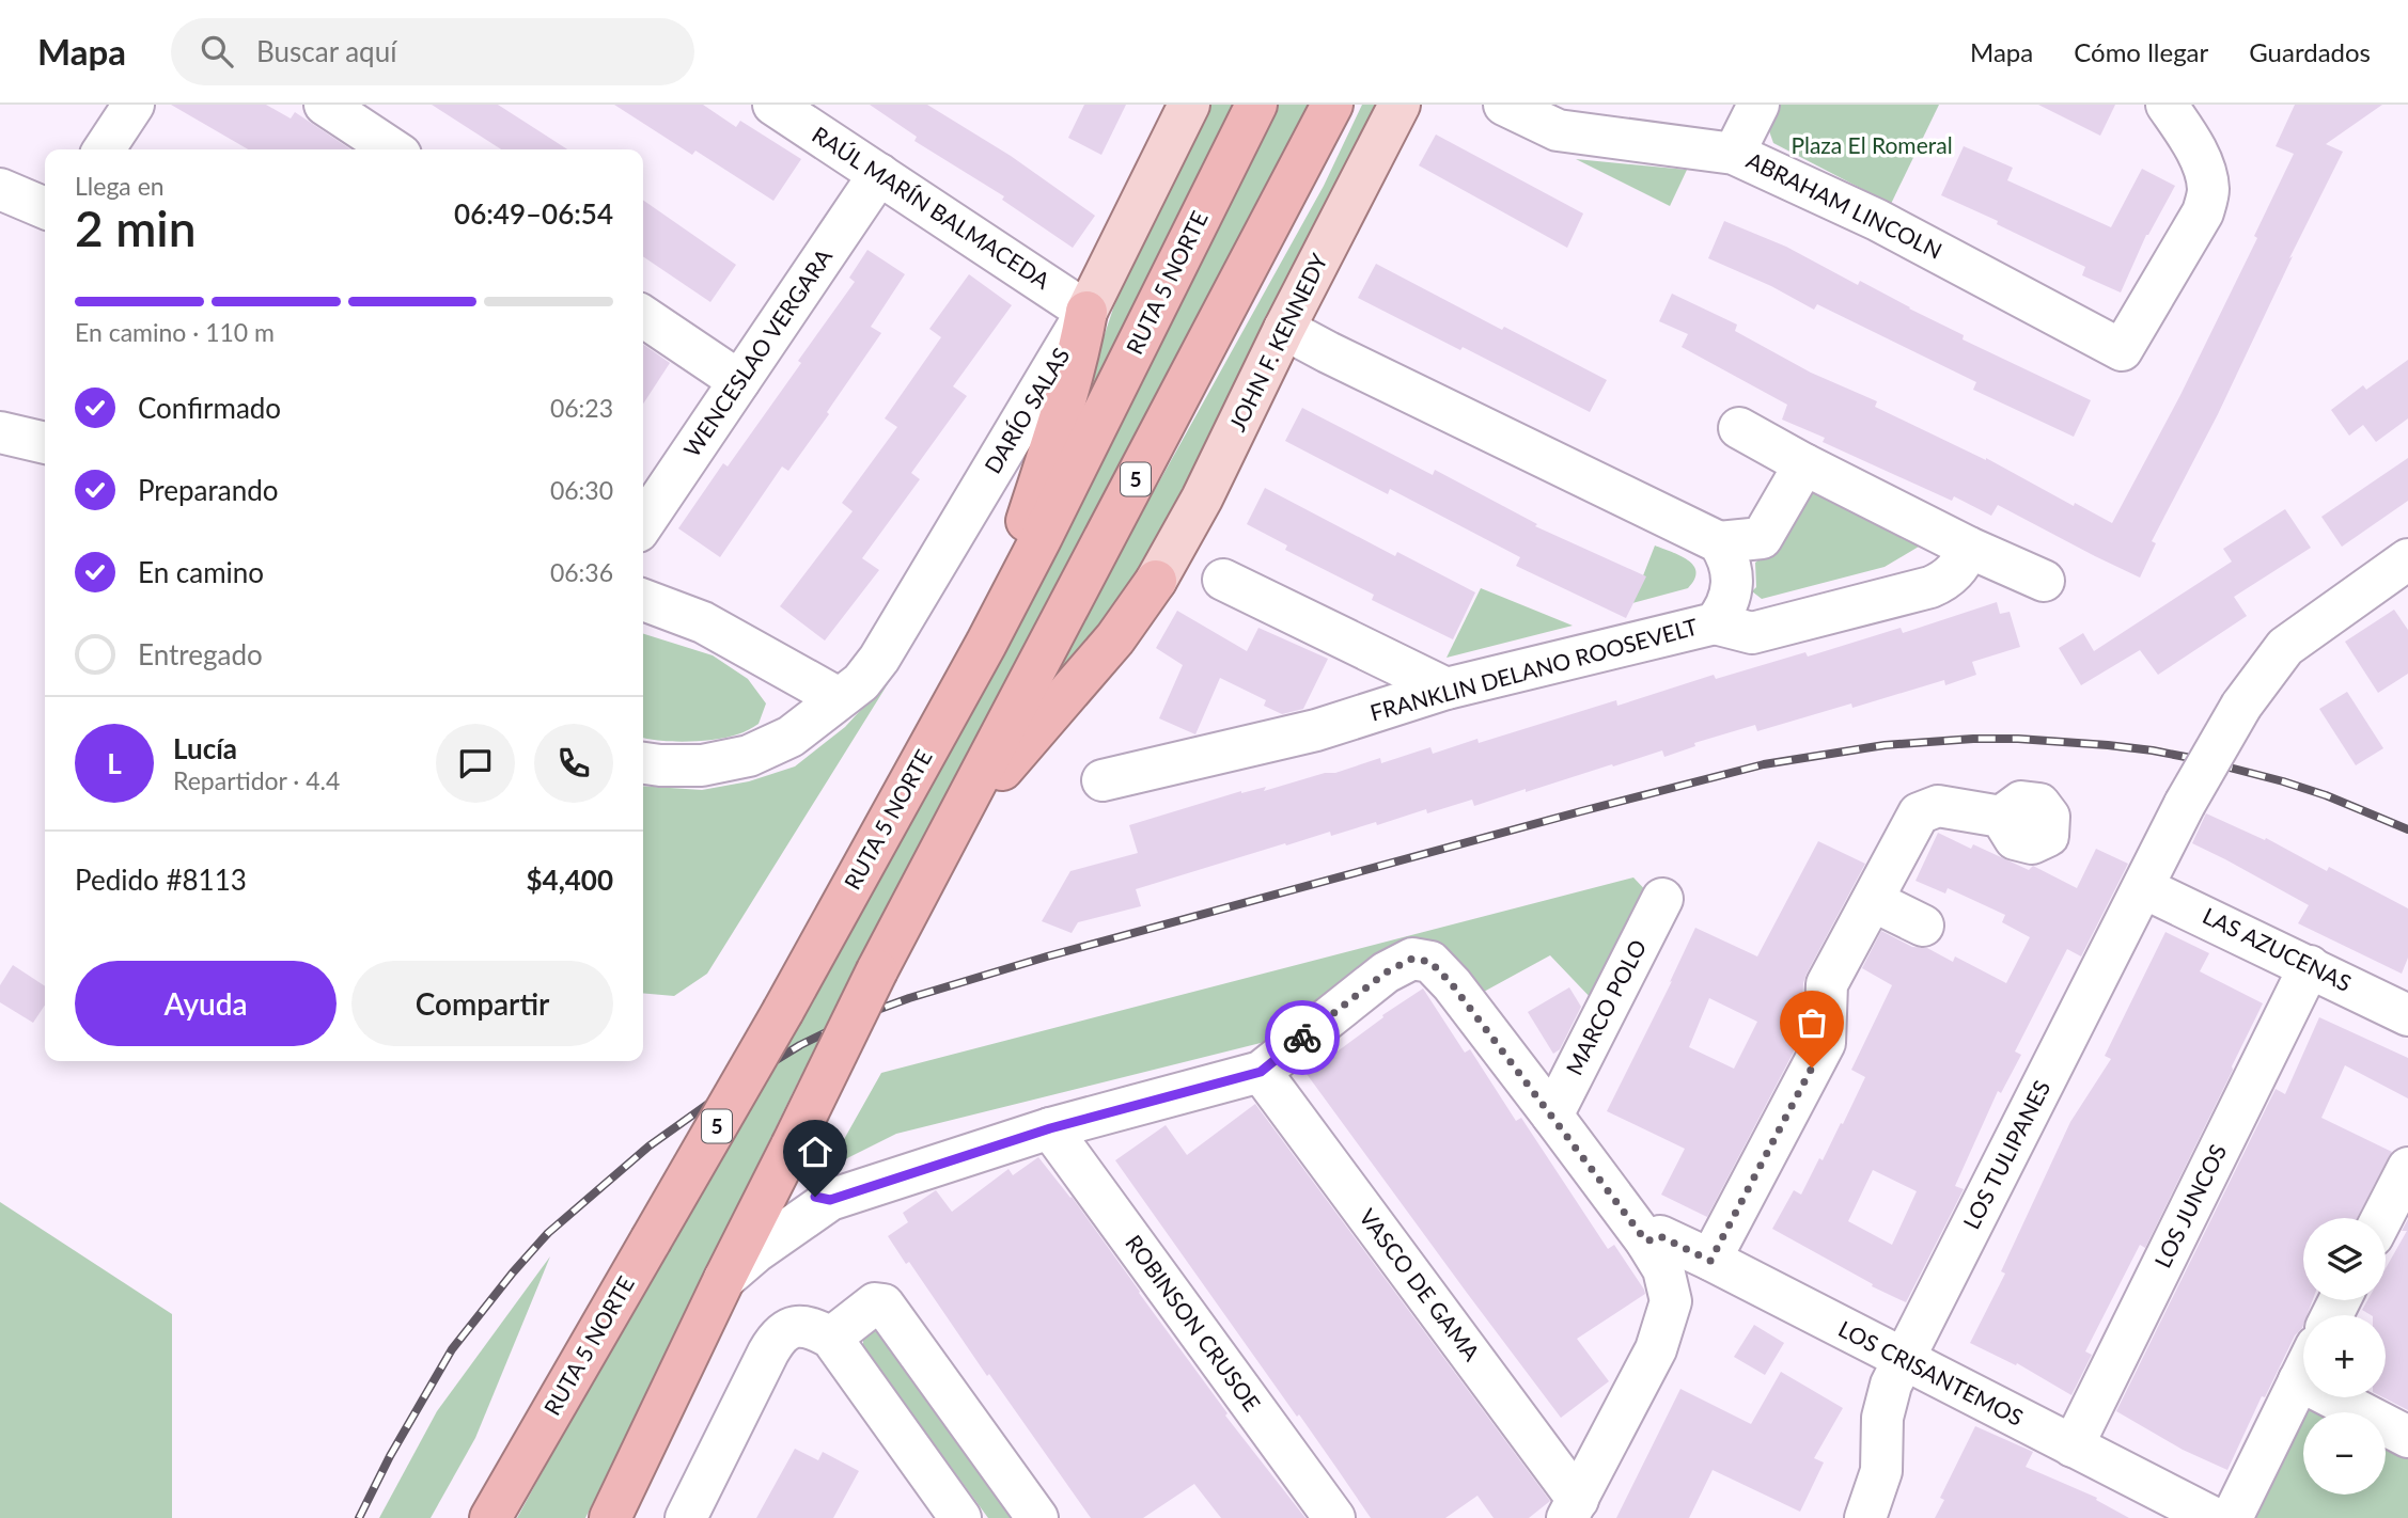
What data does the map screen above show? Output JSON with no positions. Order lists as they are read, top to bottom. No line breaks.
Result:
{"streets":{"highway":["RUTA 5 NORTE","5"],"main road":["JOHN F. KENNEDY","DARÍO SALAS"],"street":["ABRAHAM LINCOLN","RAÚL MARÍN BALMACEDA","WENCESLAO VERGARA","FRANKLIN DELANO ROOSEVELT","LAS AZUCENAS","MARCO POLO","LOS TULIPANES","LOS JUNCOS","VASCO DE GAMA","ROBINSON CRUSOE","LOS CRISANTEMOS"]},"crossings":[["RAÚL MARÍN BALMACEDA","WENCESLAO VERGARA"],["RAÚL MARÍN BALMACEDA","DARÍO SALAS"],["LAS AZUCENAS","LOS TULIPANES"],["LAS AZUCENAS","LOS JUNCOS"],["LOS TULIPANES","LOS CRISANTEMOS"],["LOS JUNCOS","LOS CRISANTEMOS"]],"parks":["Plaza El Romeral"],"page":{"header":"Mapa","search":"Buscar aquí","nav":["Mapa","Cómo llegar","Guardados"],"heading":["2 min","Llega en","06:49–06:54"],"panel":["Lucía","Repartidor · 4.4","Pedido #8113","$4,400"],"bar":"En camino · 110 m","list":[["Confirmado","06:23"],["Preparando","06:30"],["En camino","06:36"],"Entregado"],"round":"L","buttons":["Ayuda","Compartir"],"map_buttons":["+","−"]}}
